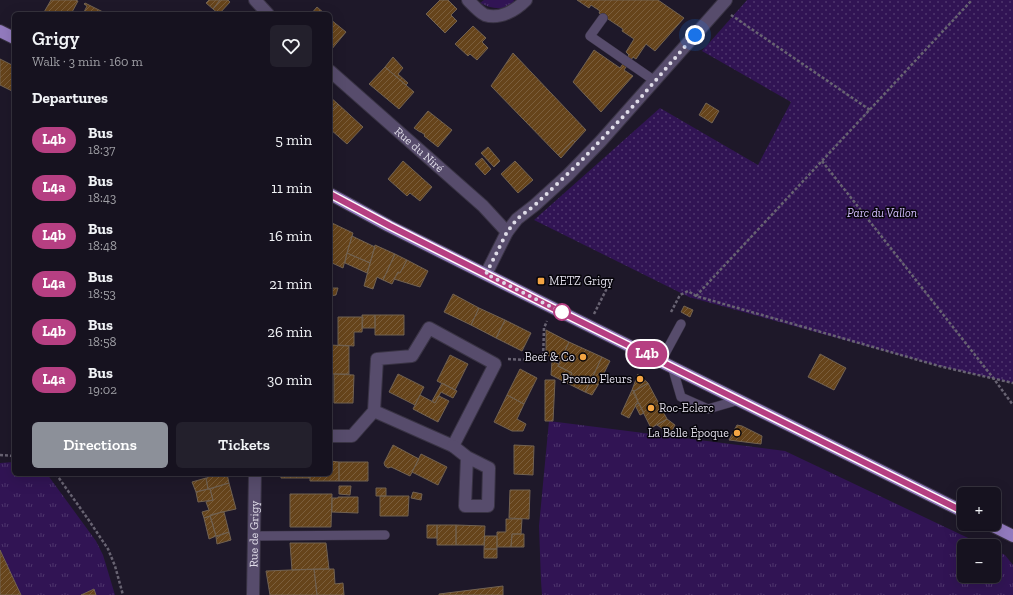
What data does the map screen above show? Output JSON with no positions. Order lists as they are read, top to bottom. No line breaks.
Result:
{"streets":{"street":["Rue du Niré","Rue de Grigy"]},"parks":["Parc du Vallon"],"places":{"transit":["METZ Grigy"],"other":["Beef & Co","Promo Fleurs","Roc-Eclerc","La Belle Époque"]},"lines":["bus line L4b"],"page":{"on_map":"L4b","heading":[["Grigy","Walk · 3 min · 160 m"],"Departures"],"list":[{"mark":"L4b","name":"Bus","note":"18:37","value":"5 min"},{"mark":"L4a","name":"Bus","note":"18:43","value":"11 min"},{"mark":"L4b","name":"Bus","note":"18:48","value":"16 min"},{"mark":"L4a","name":"Bus","note":"18:53","value":"21 min"},{"mark":"L4b","name":"Bus","note":"18:58","value":"26 min"},{"mark":"L4a","name":"Bus","note":"19:02","value":"30 min"}],"buttons":["Directions","Tickets"],"map_buttons":["+","−"]}}
